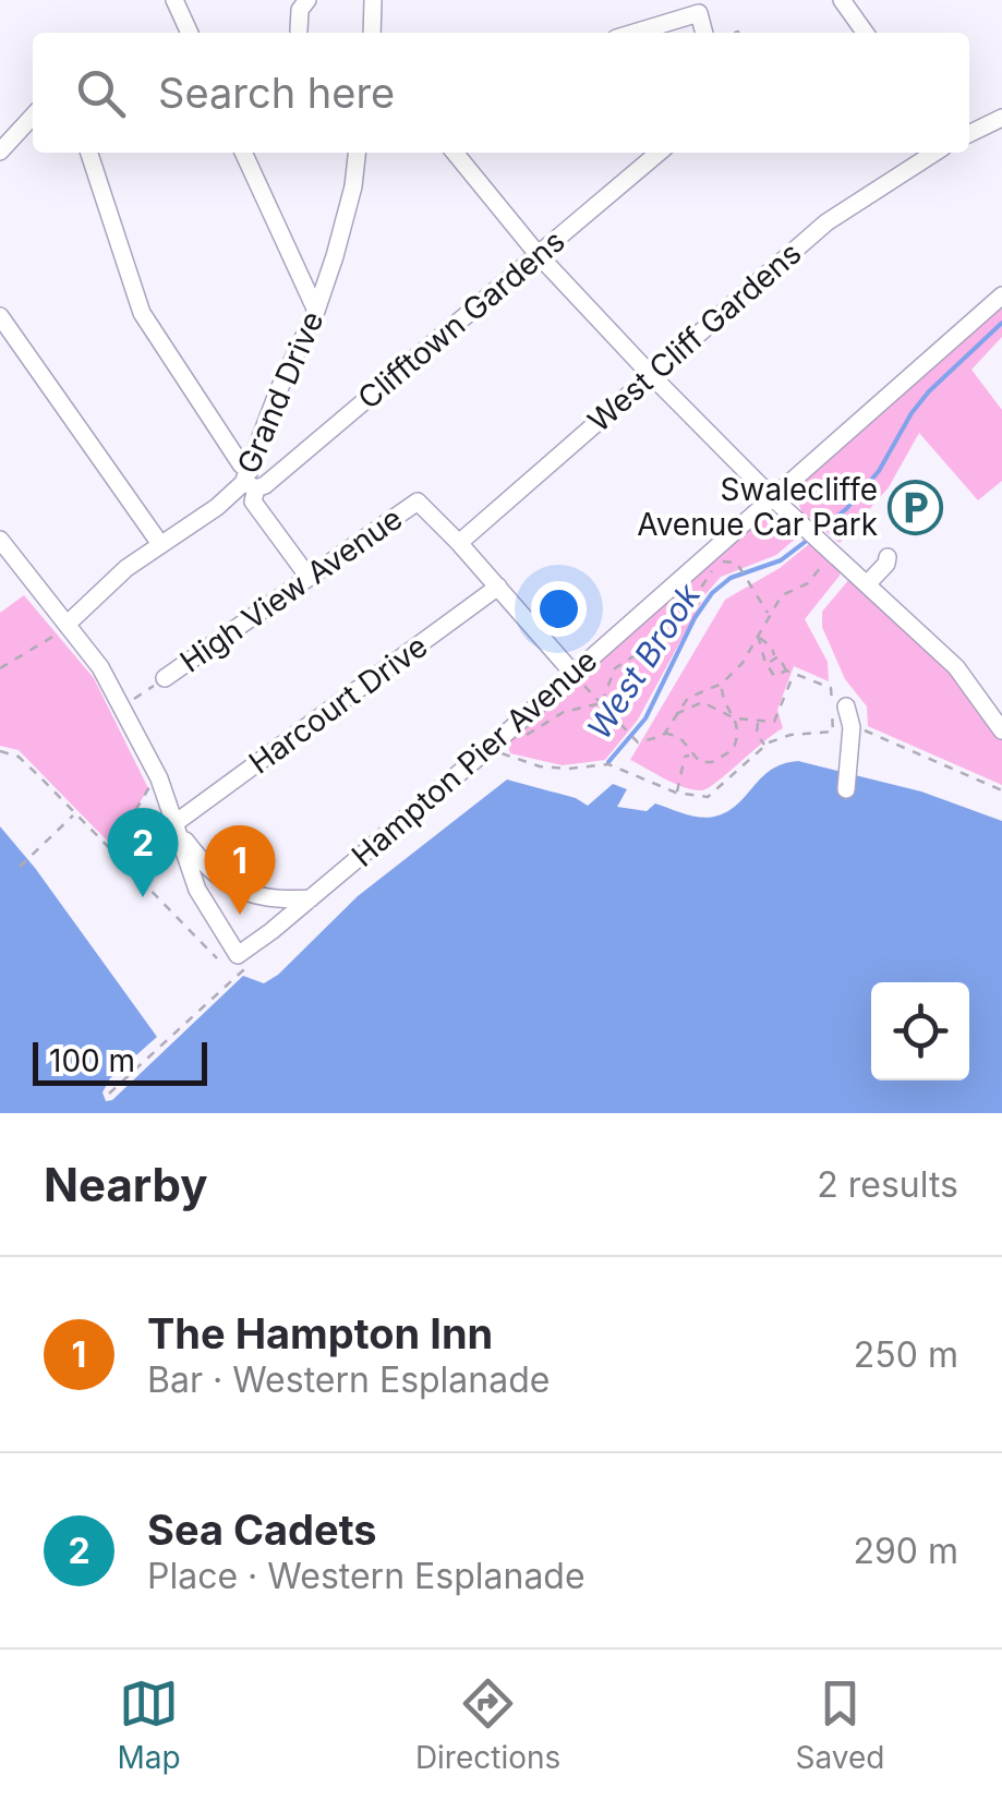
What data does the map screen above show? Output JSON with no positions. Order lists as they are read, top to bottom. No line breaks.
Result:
{"streets":{"street":["Clifftown Gardens","West Cliff Gardens","Grand Drive","High View Avenue","Harcourt Drive","Hampton Pier Avenue"]},"crossings":[["Clifftown Gardens","Grand Drive"],["West Cliff Gardens","High View Avenue"]],"water":["West Brook"],"places":{"parking":["Swalecliffe Avenue Car Park"]},"scale_bar":"100 m","page":{"search":"Search here","pins":["2","1"],"scale":"100 m","heading":["Nearby","2 results"],"list":[{"mark":"1","name":"The Hampton Inn","note":"Bar · Western Esplanade","value":"250 m"},{"mark":"2","name":"Sea Cadets","note":"Place · Western Esplanade","value":"290 m"}],"nav":["Map","Directions","Saved"]}}
